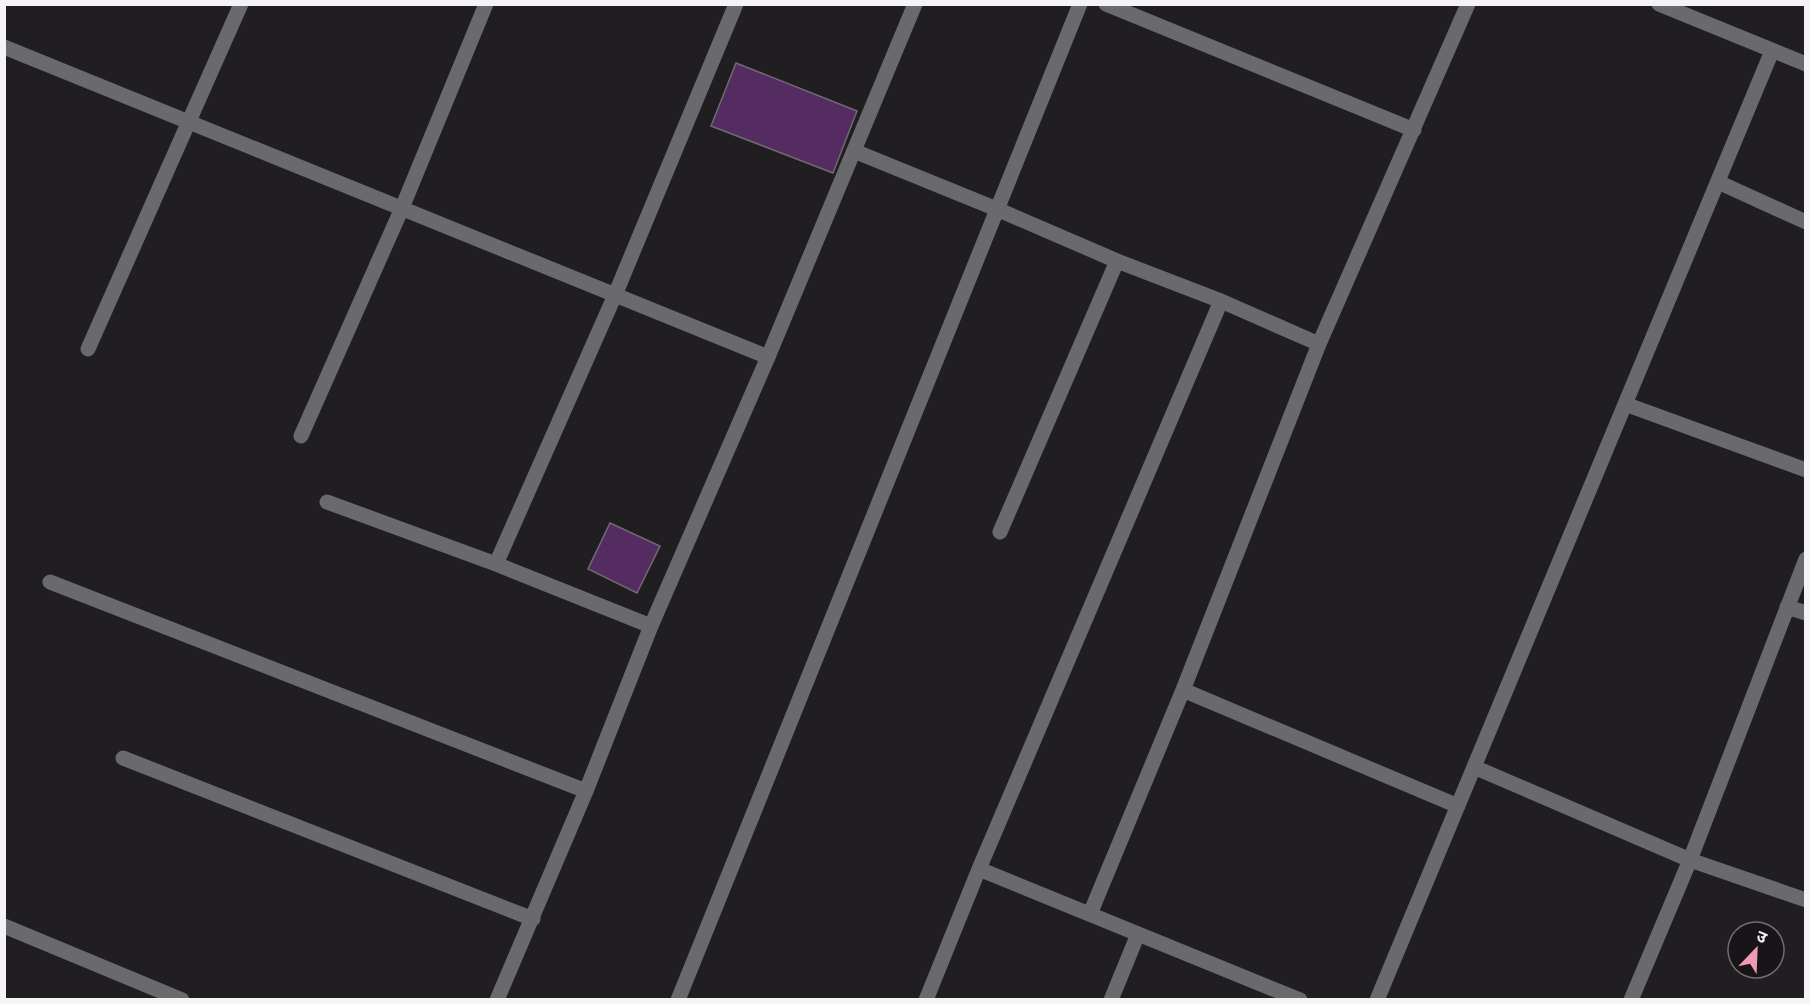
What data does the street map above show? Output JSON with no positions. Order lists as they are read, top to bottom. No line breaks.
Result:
{"north":"top right"}
